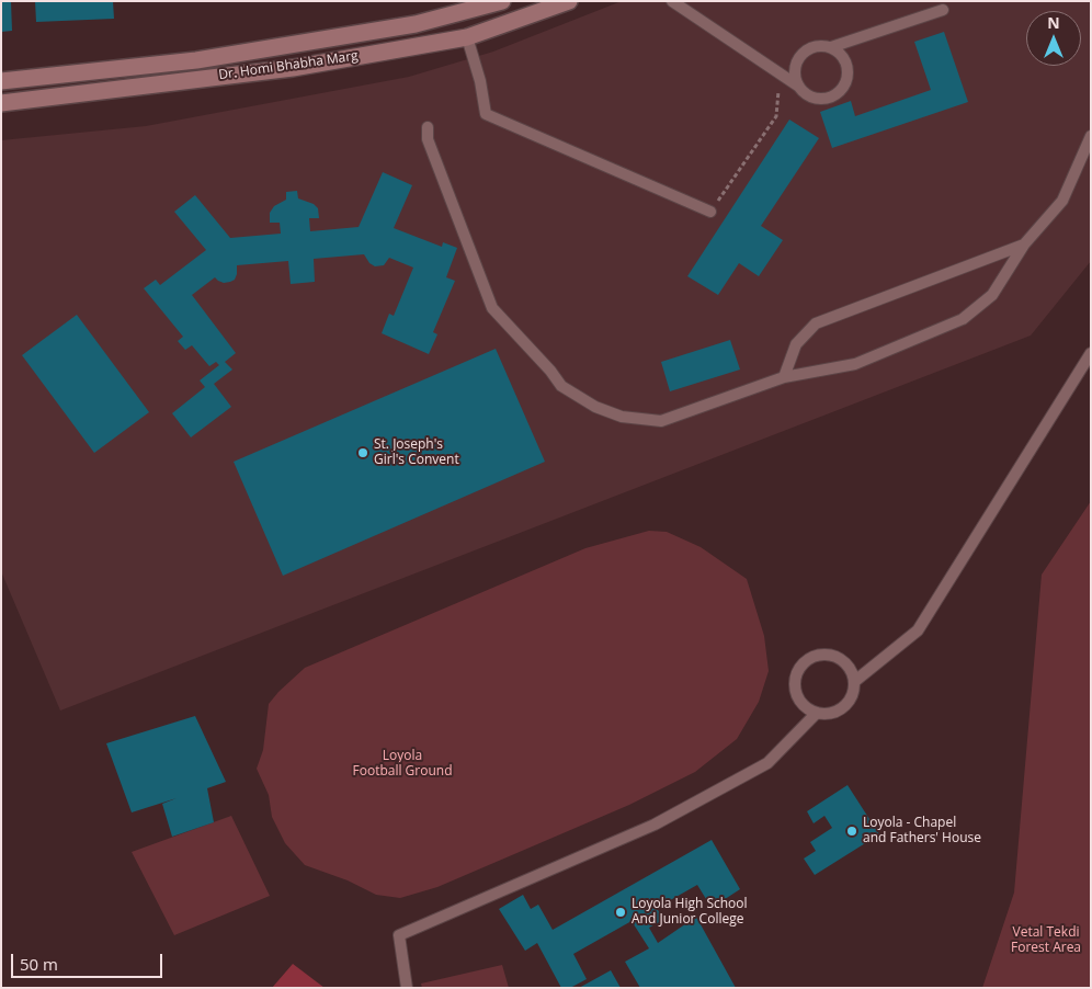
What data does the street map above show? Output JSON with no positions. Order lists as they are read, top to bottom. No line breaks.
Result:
{"streets":{"main road":["Dr. Homi Bhabha Marg"]},"parks":["Loyola Football Ground","Vetal Tekdi Forest Area"],"places":["St. Joseph's Girl's Convent","Loyola - Chapel and Fathers' House","Loyola High School And Junior College"],"scale_bar":"50 m","north":"top"}
